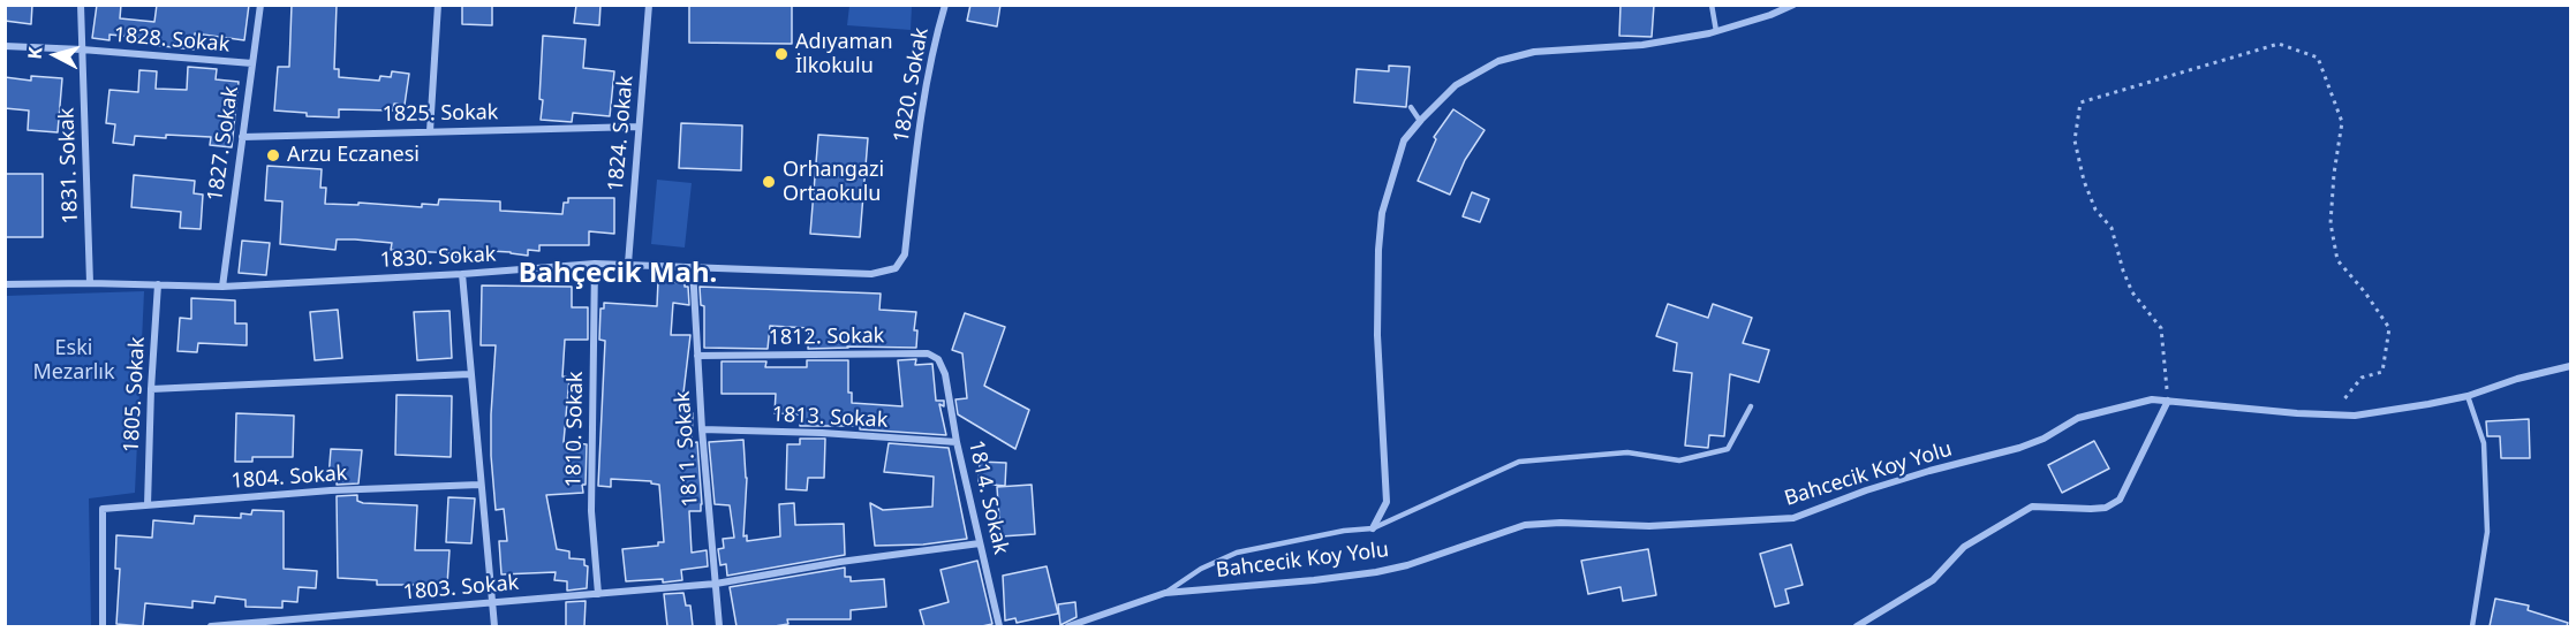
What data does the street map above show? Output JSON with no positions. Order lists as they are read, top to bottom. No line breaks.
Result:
{"streets":{"street":["1828. Sokak","1820. Sokak","1825. Sokak","1824. Sokak","1827. Sokak","1831. Sokak","1830. Sokak","1812. Sokak","1805. Sokak","1813. Sokak","1810. Sokak","1811. Sokak","Bahcecik Koy Yolu","1804. Sokak","1814. Sokak","1803. Sokak"]},"crossings":[["1828. Sokak","1827. Sokak"],["1828. Sokak","1831. Sokak"],["1820. Sokak","1830. Sokak"],["1825. Sokak","1824. Sokak"],["1825. Sokak","1827. Sokak"],["1824. Sokak","1830. Sokak"],["1827. Sokak","1830. Sokak"],["1831. Sokak","1830. Sokak"],["1830. Sokak","1805. Sokak"],["1830. Sokak","1810. Sokak"],["1830. Sokak","1811. Sokak"],["1812. Sokak","1811. Sokak"],["1812. Sokak","1814. Sokak"],["1805. Sokak","1804. Sokak"],["1813. Sokak","1811. Sokak"],["1813. Sokak","1814. Sokak"],["1810. Sokak","1803. Sokak"],["1811. Sokak","1803. Sokak"],["1814. Sokak","1803. Sokak"]],"districts":["Bahçecik Mah."],"parks":["Eski Mezarlık"],"places":["Adıyaman İlkokulu","Arzu Eczanesi","Orhangazi Ortaokulu"],"north":"left"}
